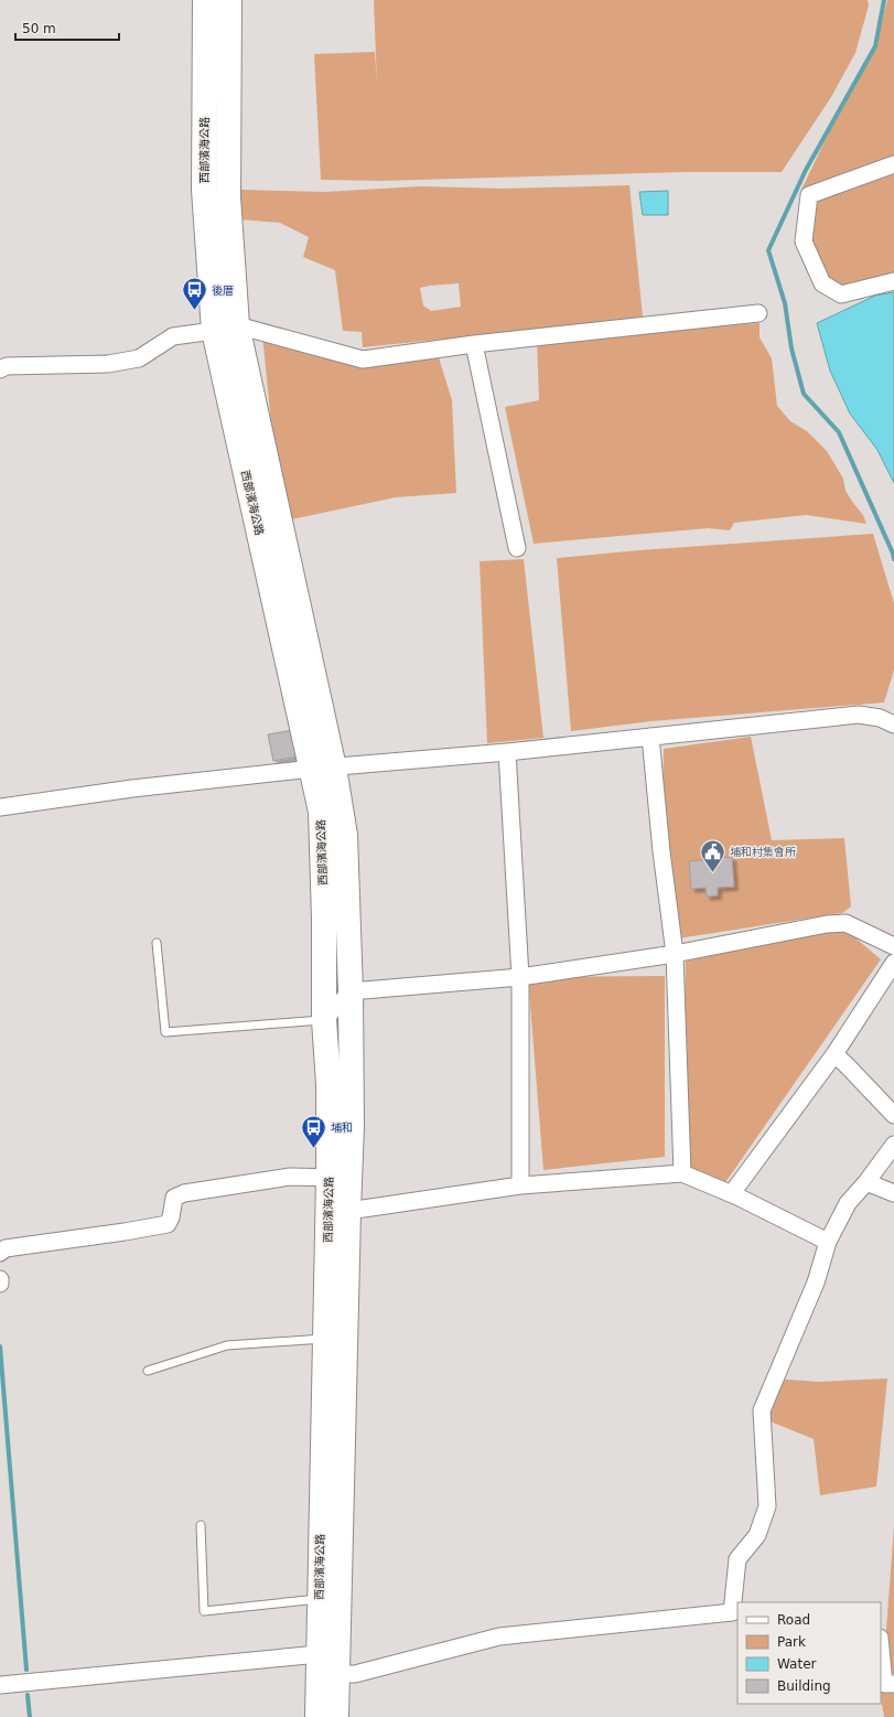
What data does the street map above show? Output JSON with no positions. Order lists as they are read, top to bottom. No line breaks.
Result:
{"streets":{"main road":["西部濱海公路"]},"places":{"bus stop":["後厝","埔和"],"public building":["埔和村集會所"]},"legend":["Road","Park","Water","Building"],"scale_bar":"50 m"}
